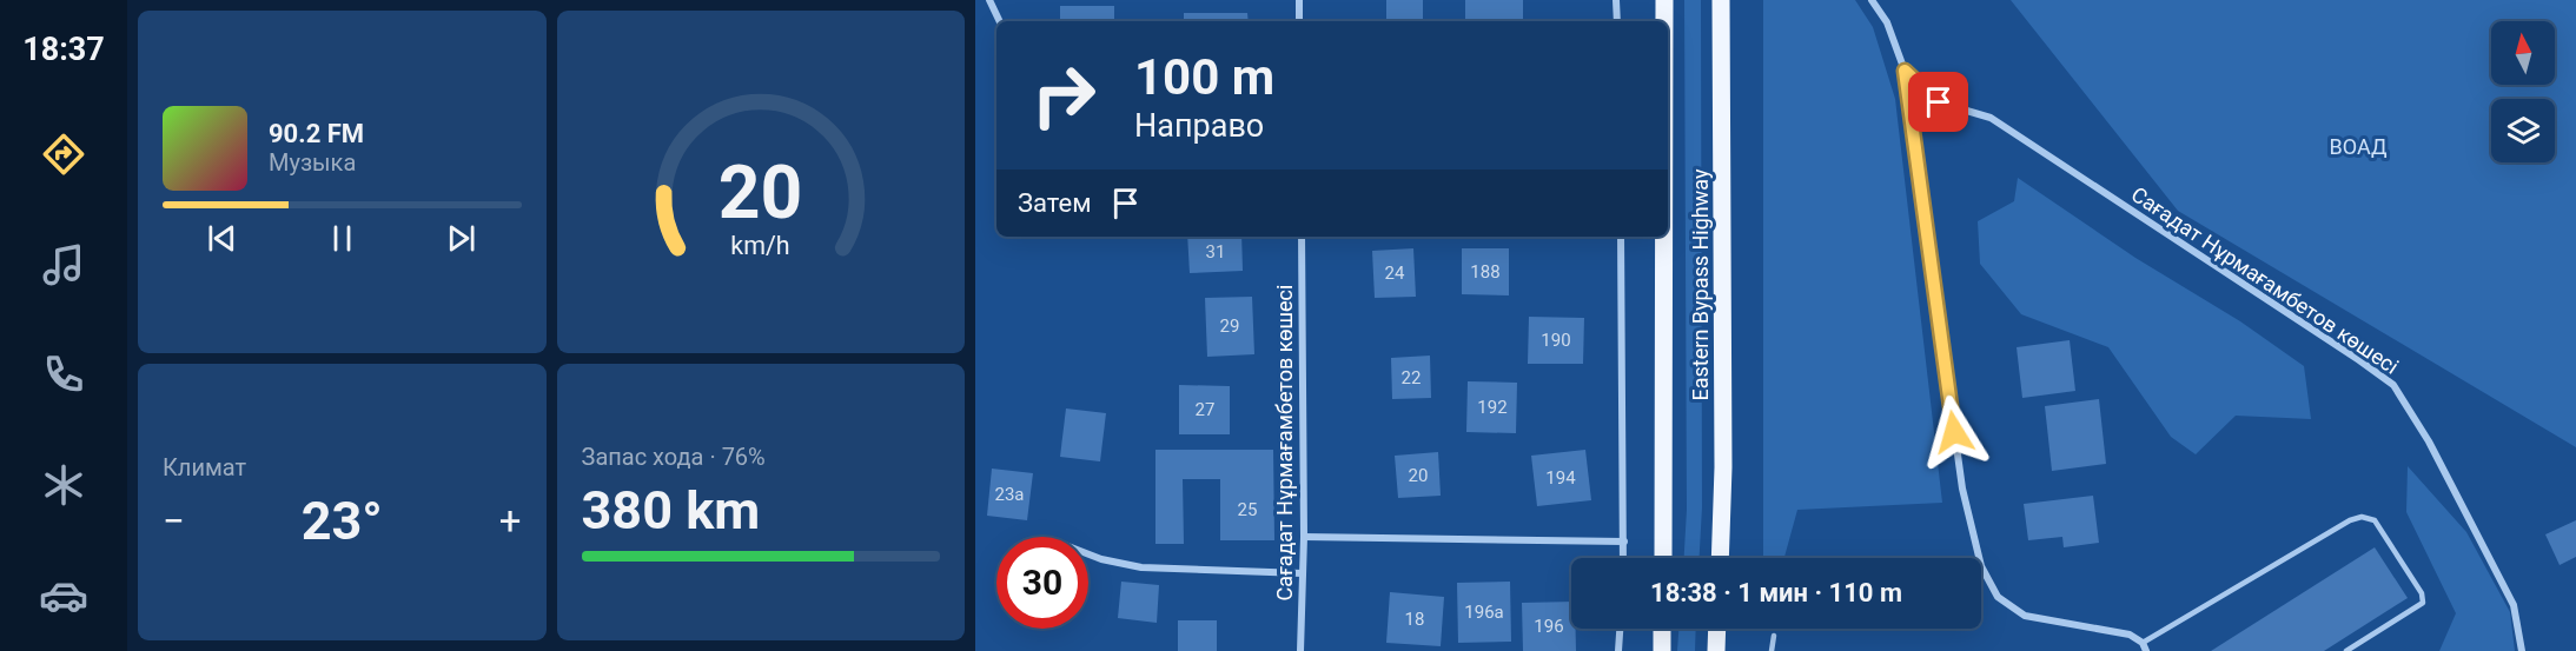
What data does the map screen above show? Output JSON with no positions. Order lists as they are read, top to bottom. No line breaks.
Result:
{"streets":{"main road":["Eastern Bypass Highway"],"street":["Сағадат Нұрмағамбетов көшесі"]},"parks":["ВОАД"],"house_numbers":["31","188","24","29","190","22","192","27","20","194","23а","25","196а","18","196"],"north":"top","page":{"tabs":"18:37","turn":["100 m","Направо"],"song":["90.2 FM","Музыка"],"then":"Затем","tile":["Климат",["Запас хода · 76%","380 km"]],"heat":["−","23°","+"],"limit":"30","trip":"18:38 · 1 мин · 110 m","gauge":["20","km/h"]}}
